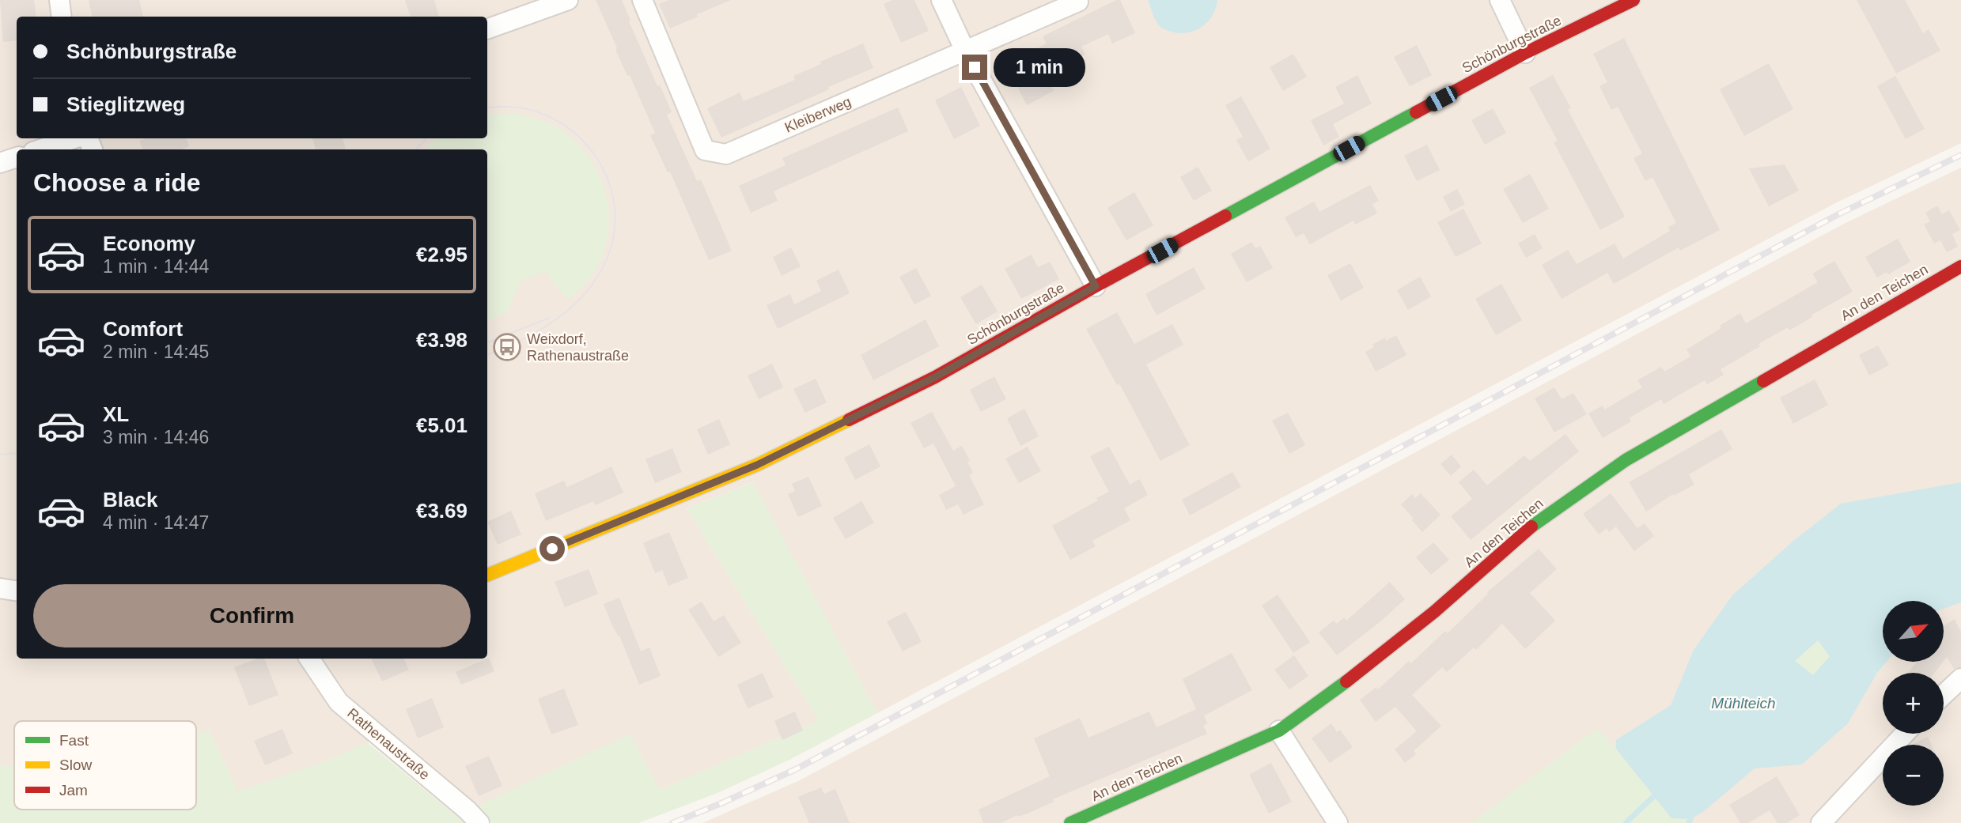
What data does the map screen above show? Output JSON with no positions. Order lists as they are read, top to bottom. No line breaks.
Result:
{"streets":{"street":["Schönburgstraße","Kleiberweg","An den Teichen","Rathenaustraße"]},"water":["Mühlteich"],"places":{"bus stop":["Weixdorf, Rathenaustraße"]},"legend":["Fast","Slow","Jam"],"north":"top right","page":{"banner":["Schönburgstraße","Stieglitzweg"],"bubble":"1 min","heading":"Choose a ride","list":[{"name":"Economy","note":"1 min · 14:44","value":"€2.95"},{"name":"Comfort","note":"2 min · 14:45","value":"€3.98"},{"name":"XL","note":"3 min · 14:46","value":"€5.01"},{"name":"Black","note":"4 min · 14:47","value":"€3.69"}],"buttons":"Confirm","map_buttons":["+","−"]}}
